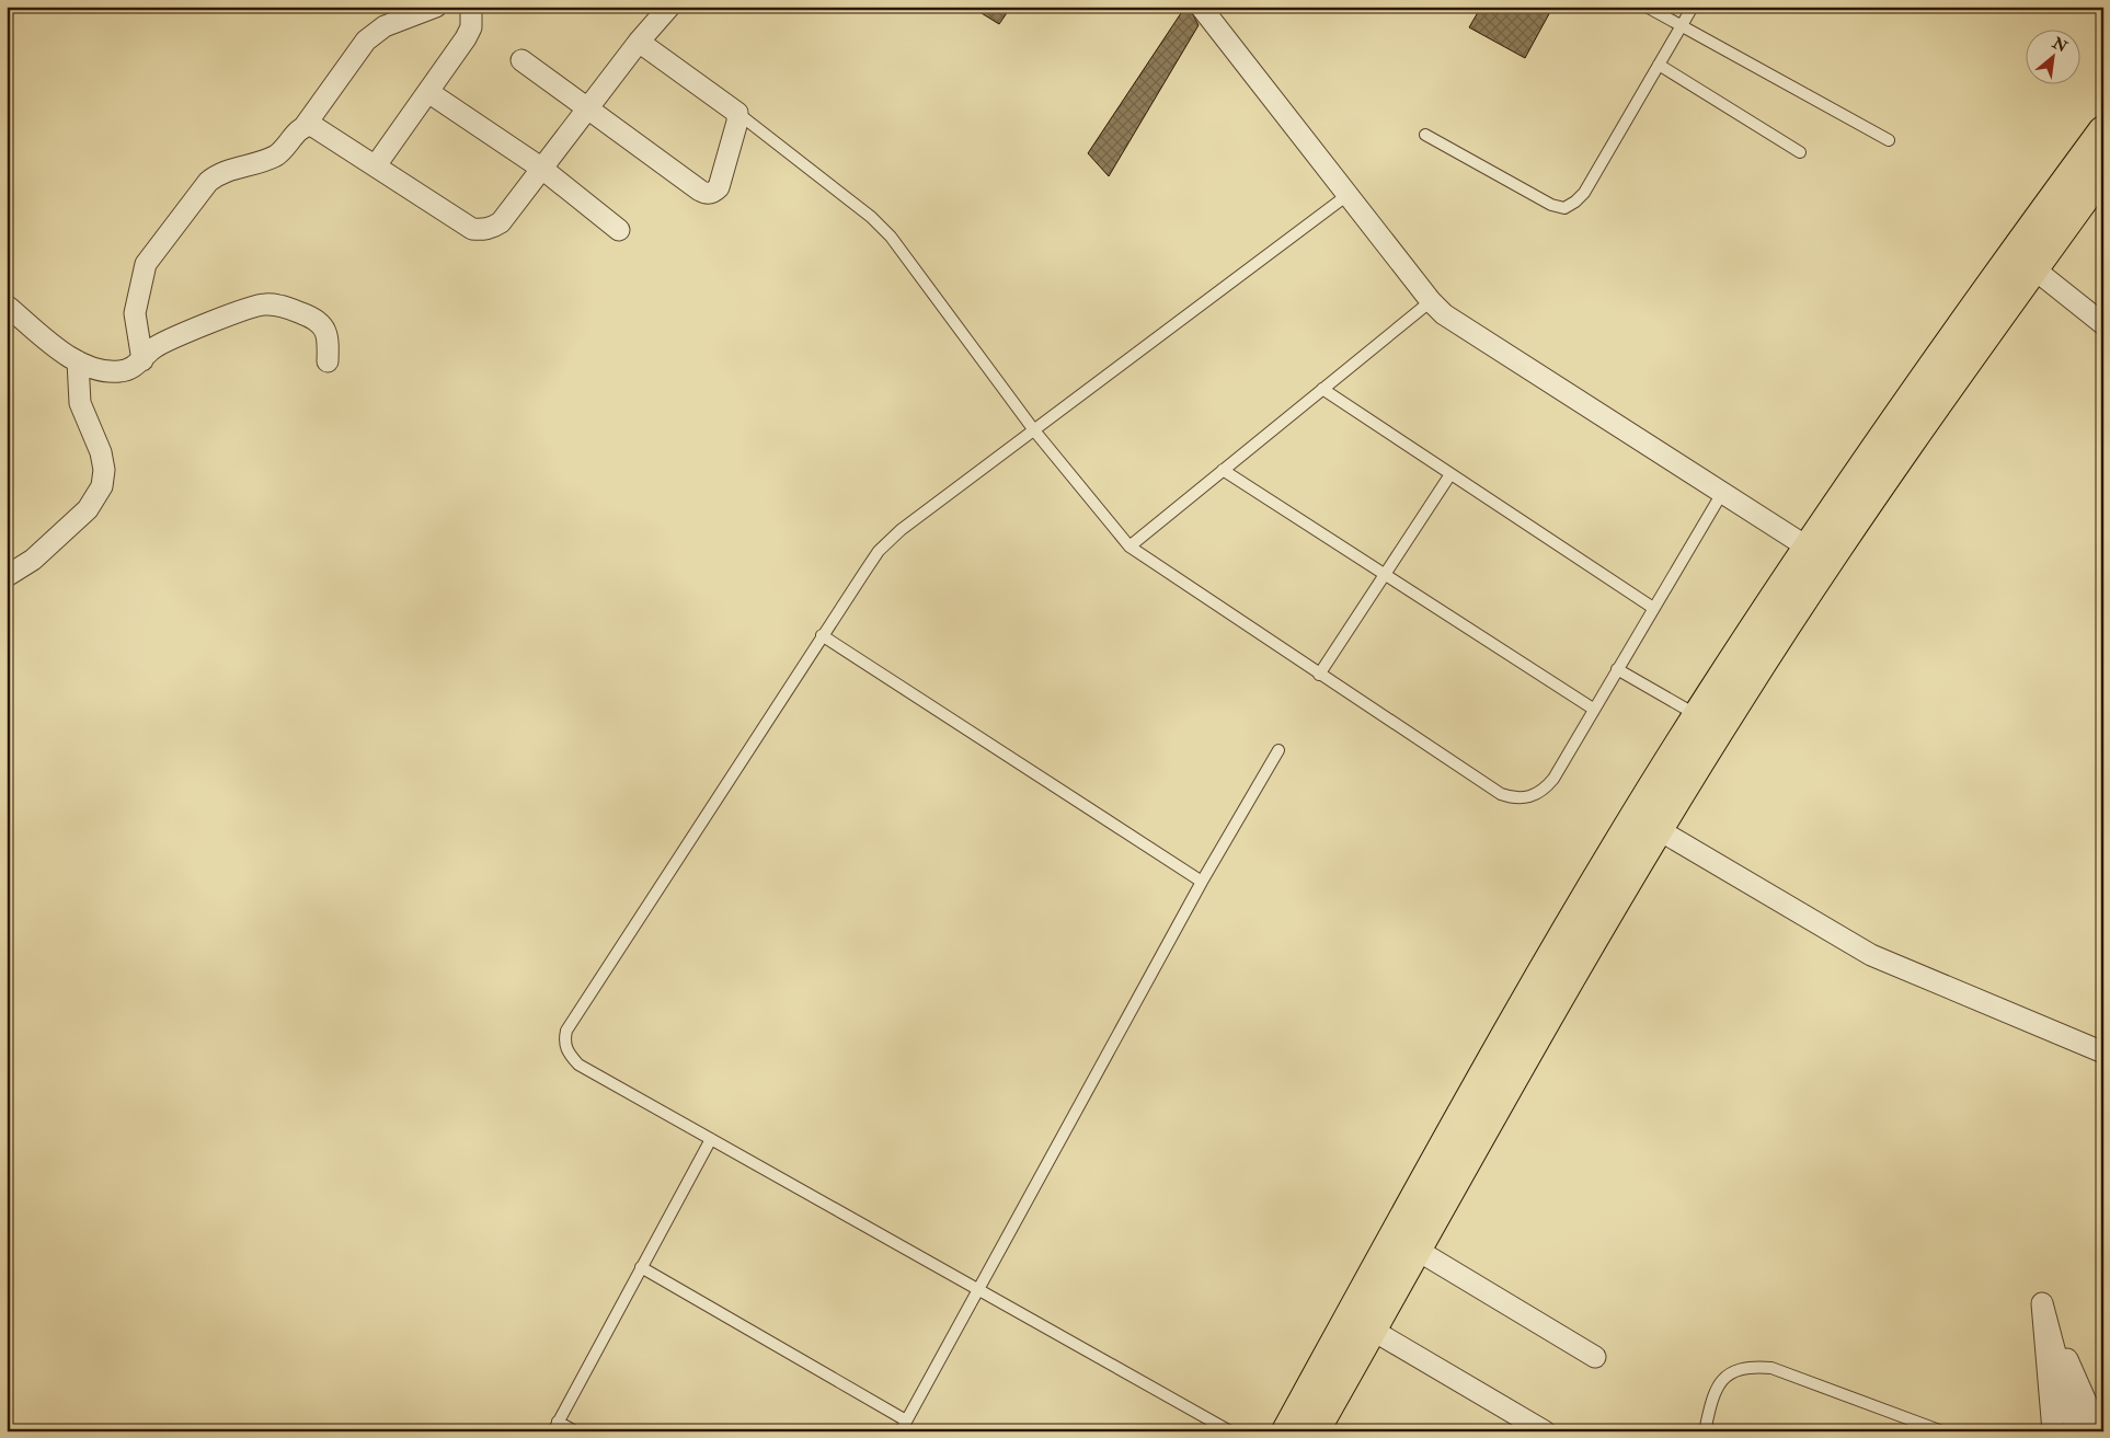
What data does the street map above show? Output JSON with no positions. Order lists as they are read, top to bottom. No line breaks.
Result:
{"north":"top right"}
